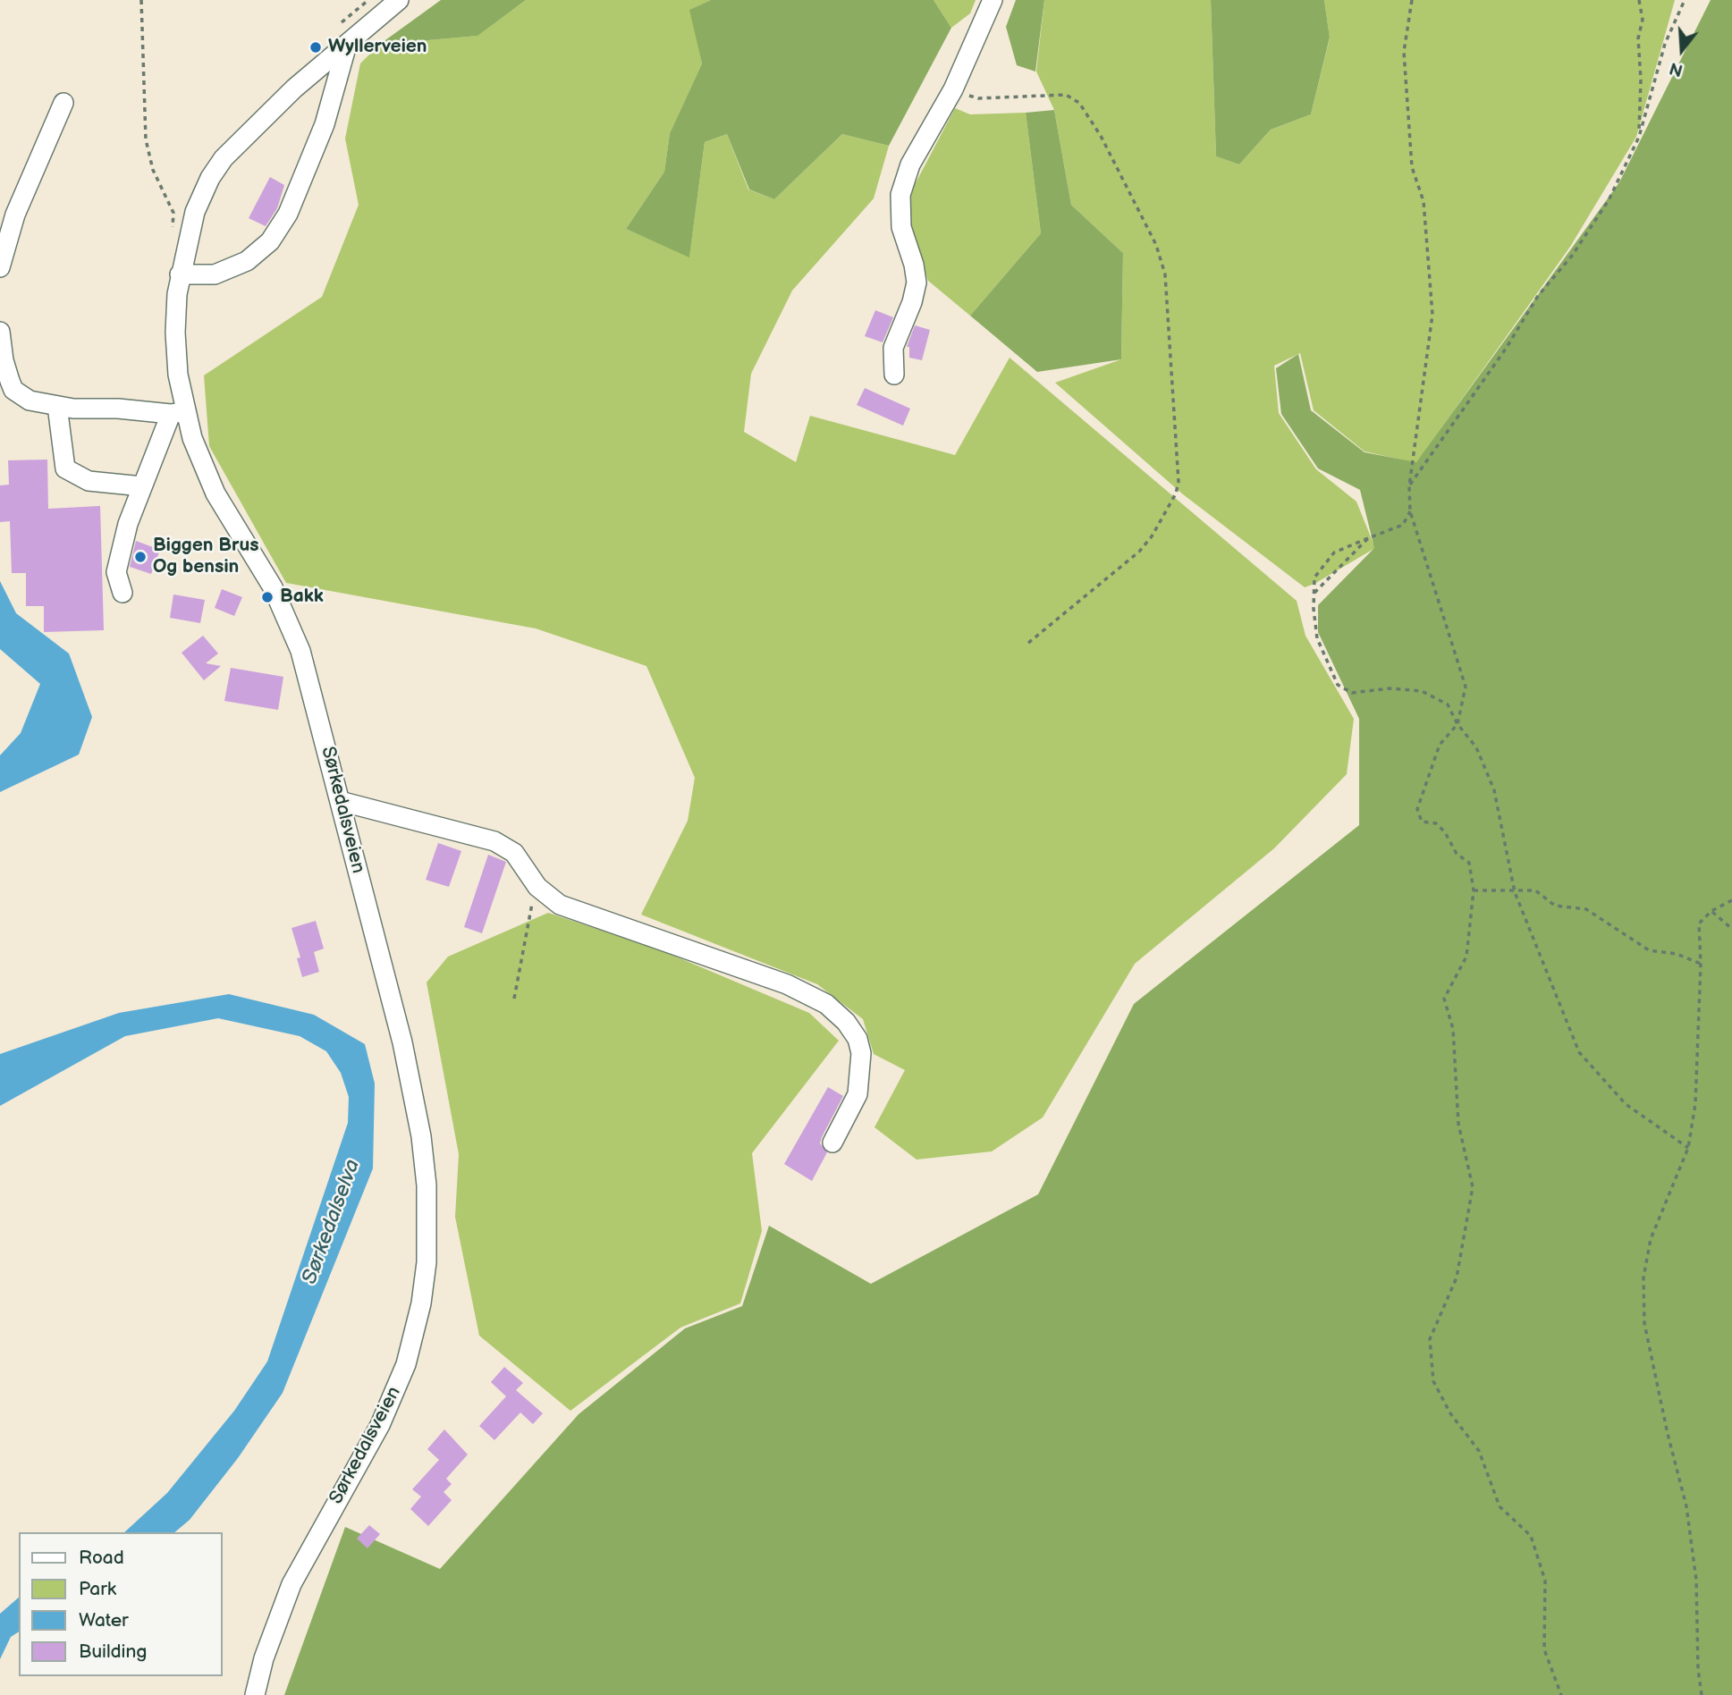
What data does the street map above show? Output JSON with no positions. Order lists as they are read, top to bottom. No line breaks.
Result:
{"streets":{"street":["Sørkedalsveien"]},"water":["Sørkedalselva"],"places":["Wyllerveien","Biggen Brus Og bensin","Bakk"],"legend":["Road","Park","Water","Building"],"north":"bottom"}
